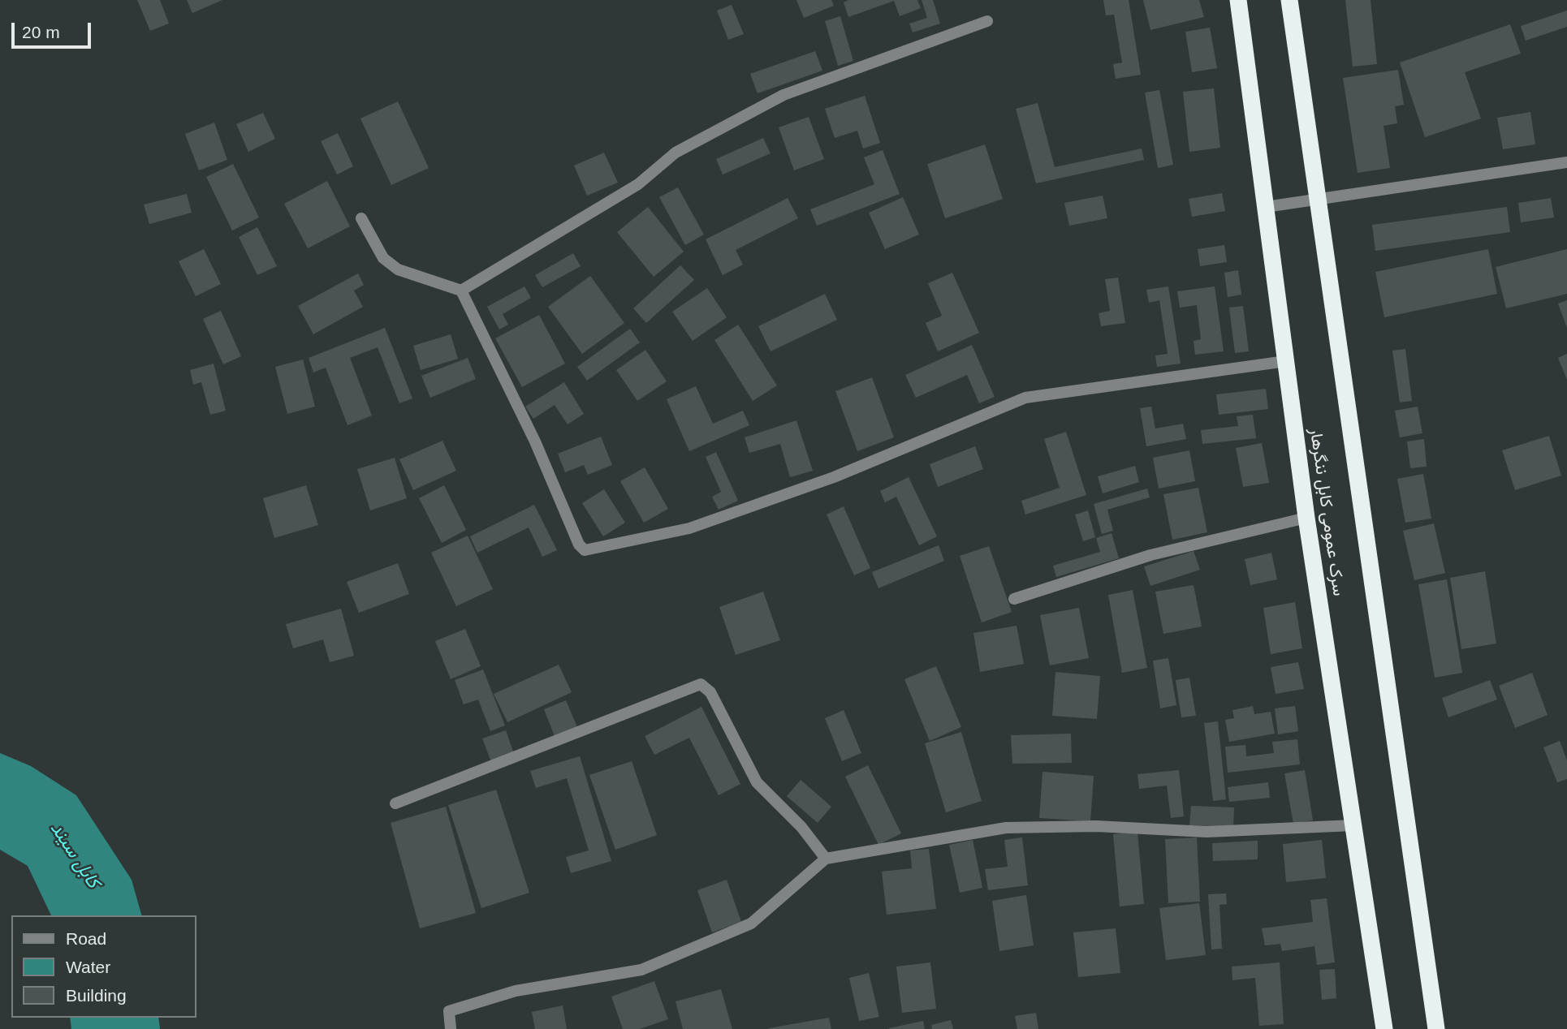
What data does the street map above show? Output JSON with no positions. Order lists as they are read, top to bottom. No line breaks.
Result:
{"streets":{"highway":["سرک عمومی کابل ننگرهار"]},"water":["کابل سيند"],"legend":["Road","Water","Building"],"scale_bar":"20 m"}
